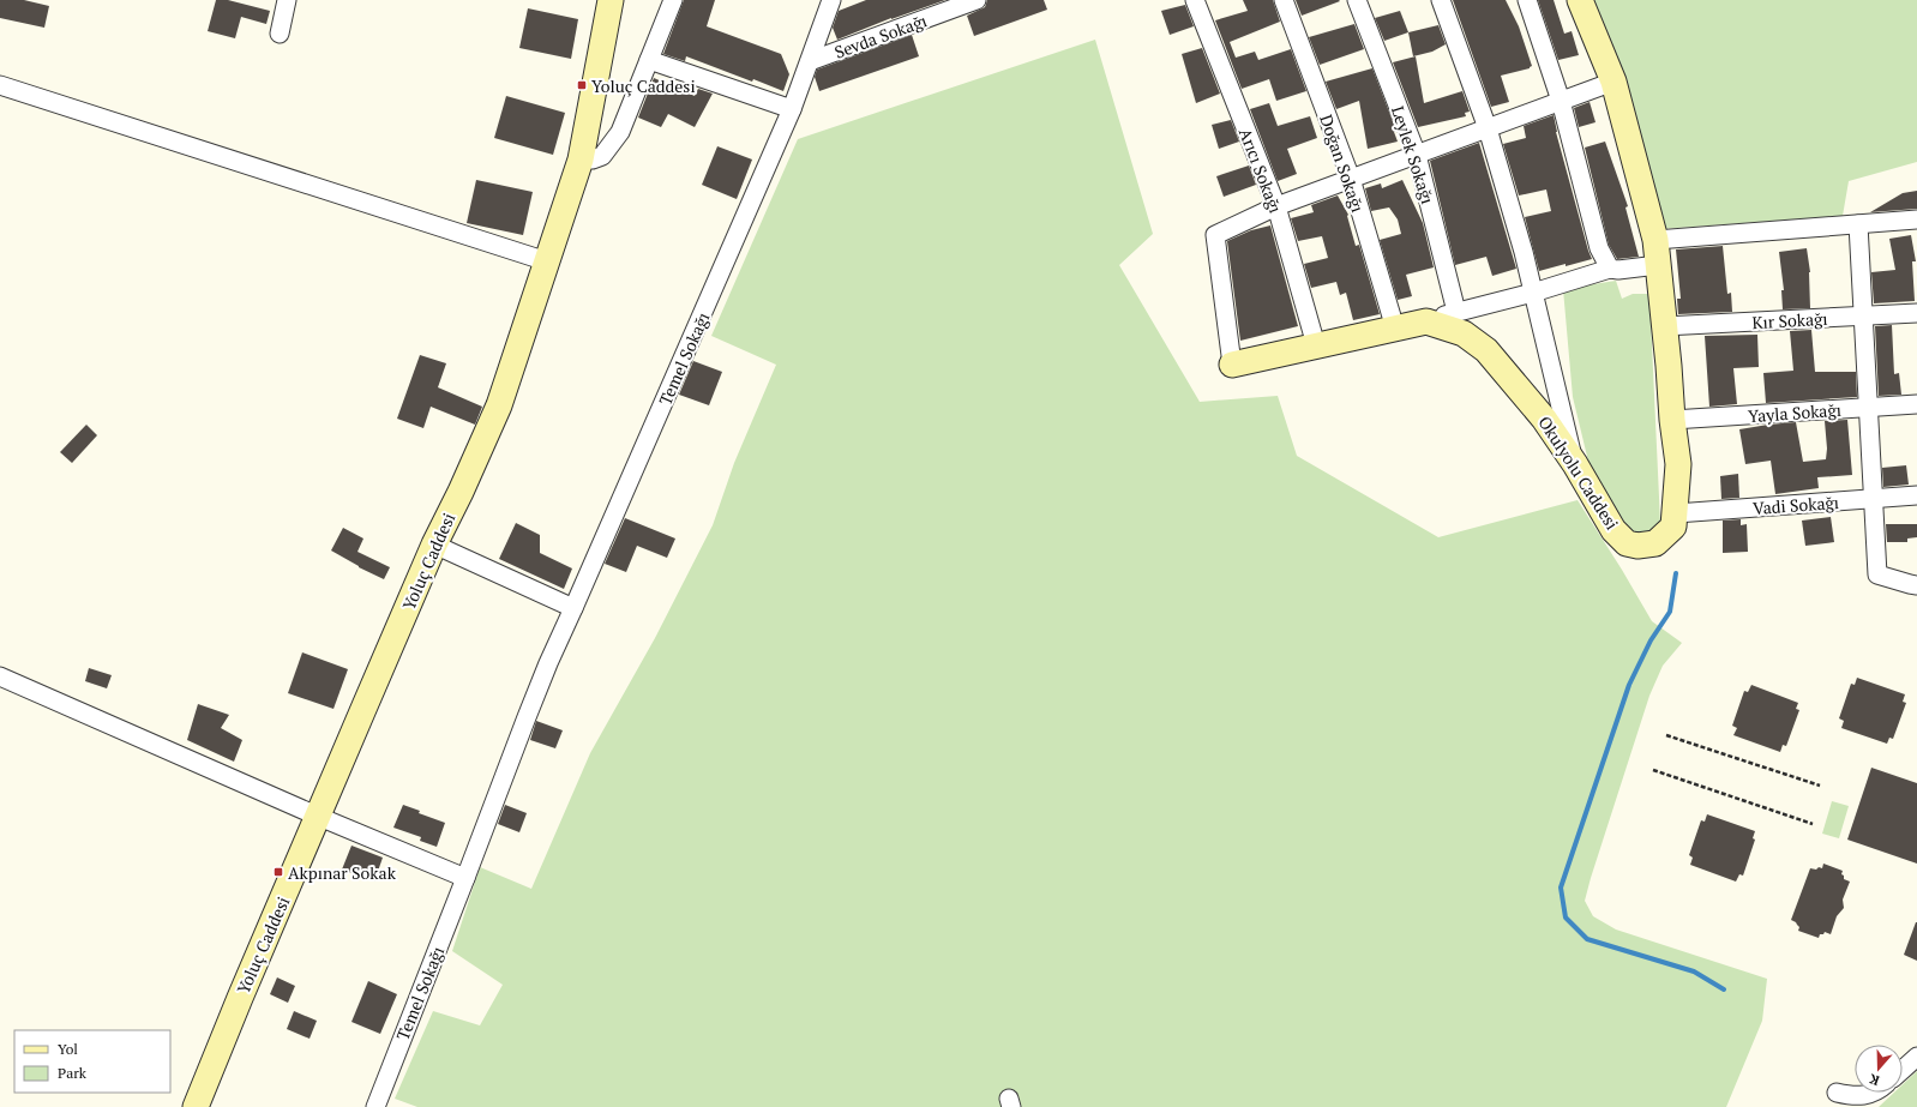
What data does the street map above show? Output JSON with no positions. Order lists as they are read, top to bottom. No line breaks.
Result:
{"streets":{"street":["Sevda Sokağı","Leylek Sokağı","Doğan Sokağı","Arıcı Sokağı","Kır Sokağı","Temel Sokağı","Yayla Sokağı","Okulyolu Caddesi","Vadi Sokağı","Yoluç Caddesi"]},"crossings":[["Sevda Sokağı","Temel Sokağı"],["Kır Sokağı","Okulyolu Caddesi"],["Yayla Sokağı","Okulyolu Caddesi"],["Okulyolu Caddesi","Vadi Sokağı"]],"places":{"transit":["Yoluç Caddesi","Akpınar Sokak"]},"legend":["Yol","Park"],"north":"bottom"}
